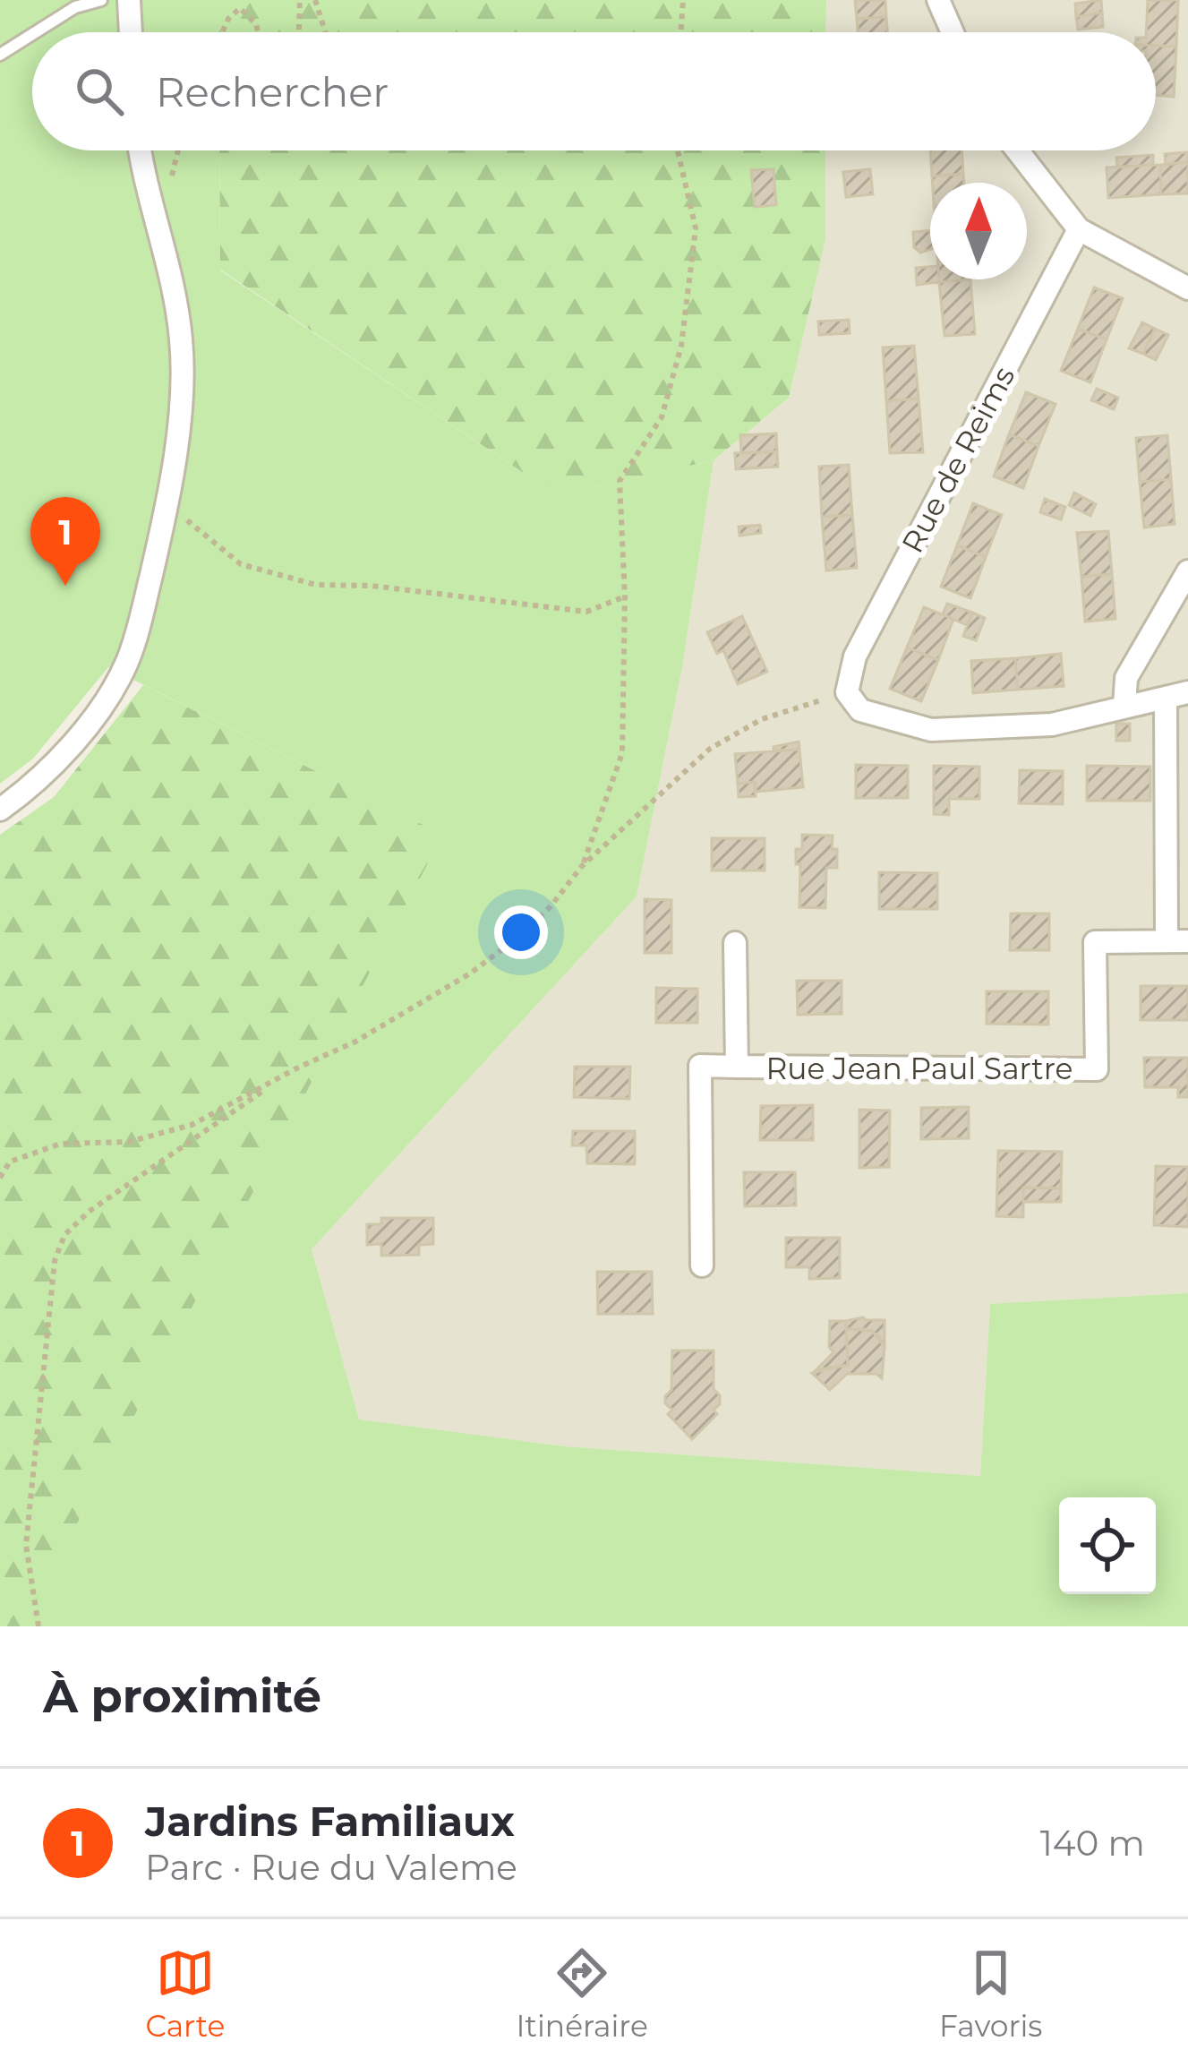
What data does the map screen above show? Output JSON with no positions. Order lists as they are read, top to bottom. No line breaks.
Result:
{"streets":{"street":["Rue de Reims","Rue Jean Paul Sartre"]},"north":"top","page":{"search":"Rechercher","pins":"1","heading":"À proximité","list":[{"mark":"1","name":"Jardins Familiaux","note":"Parc · Rue du Valeme","value":"140 m"}],"nav":["Carte","Itinéraire","Favoris"]}}
